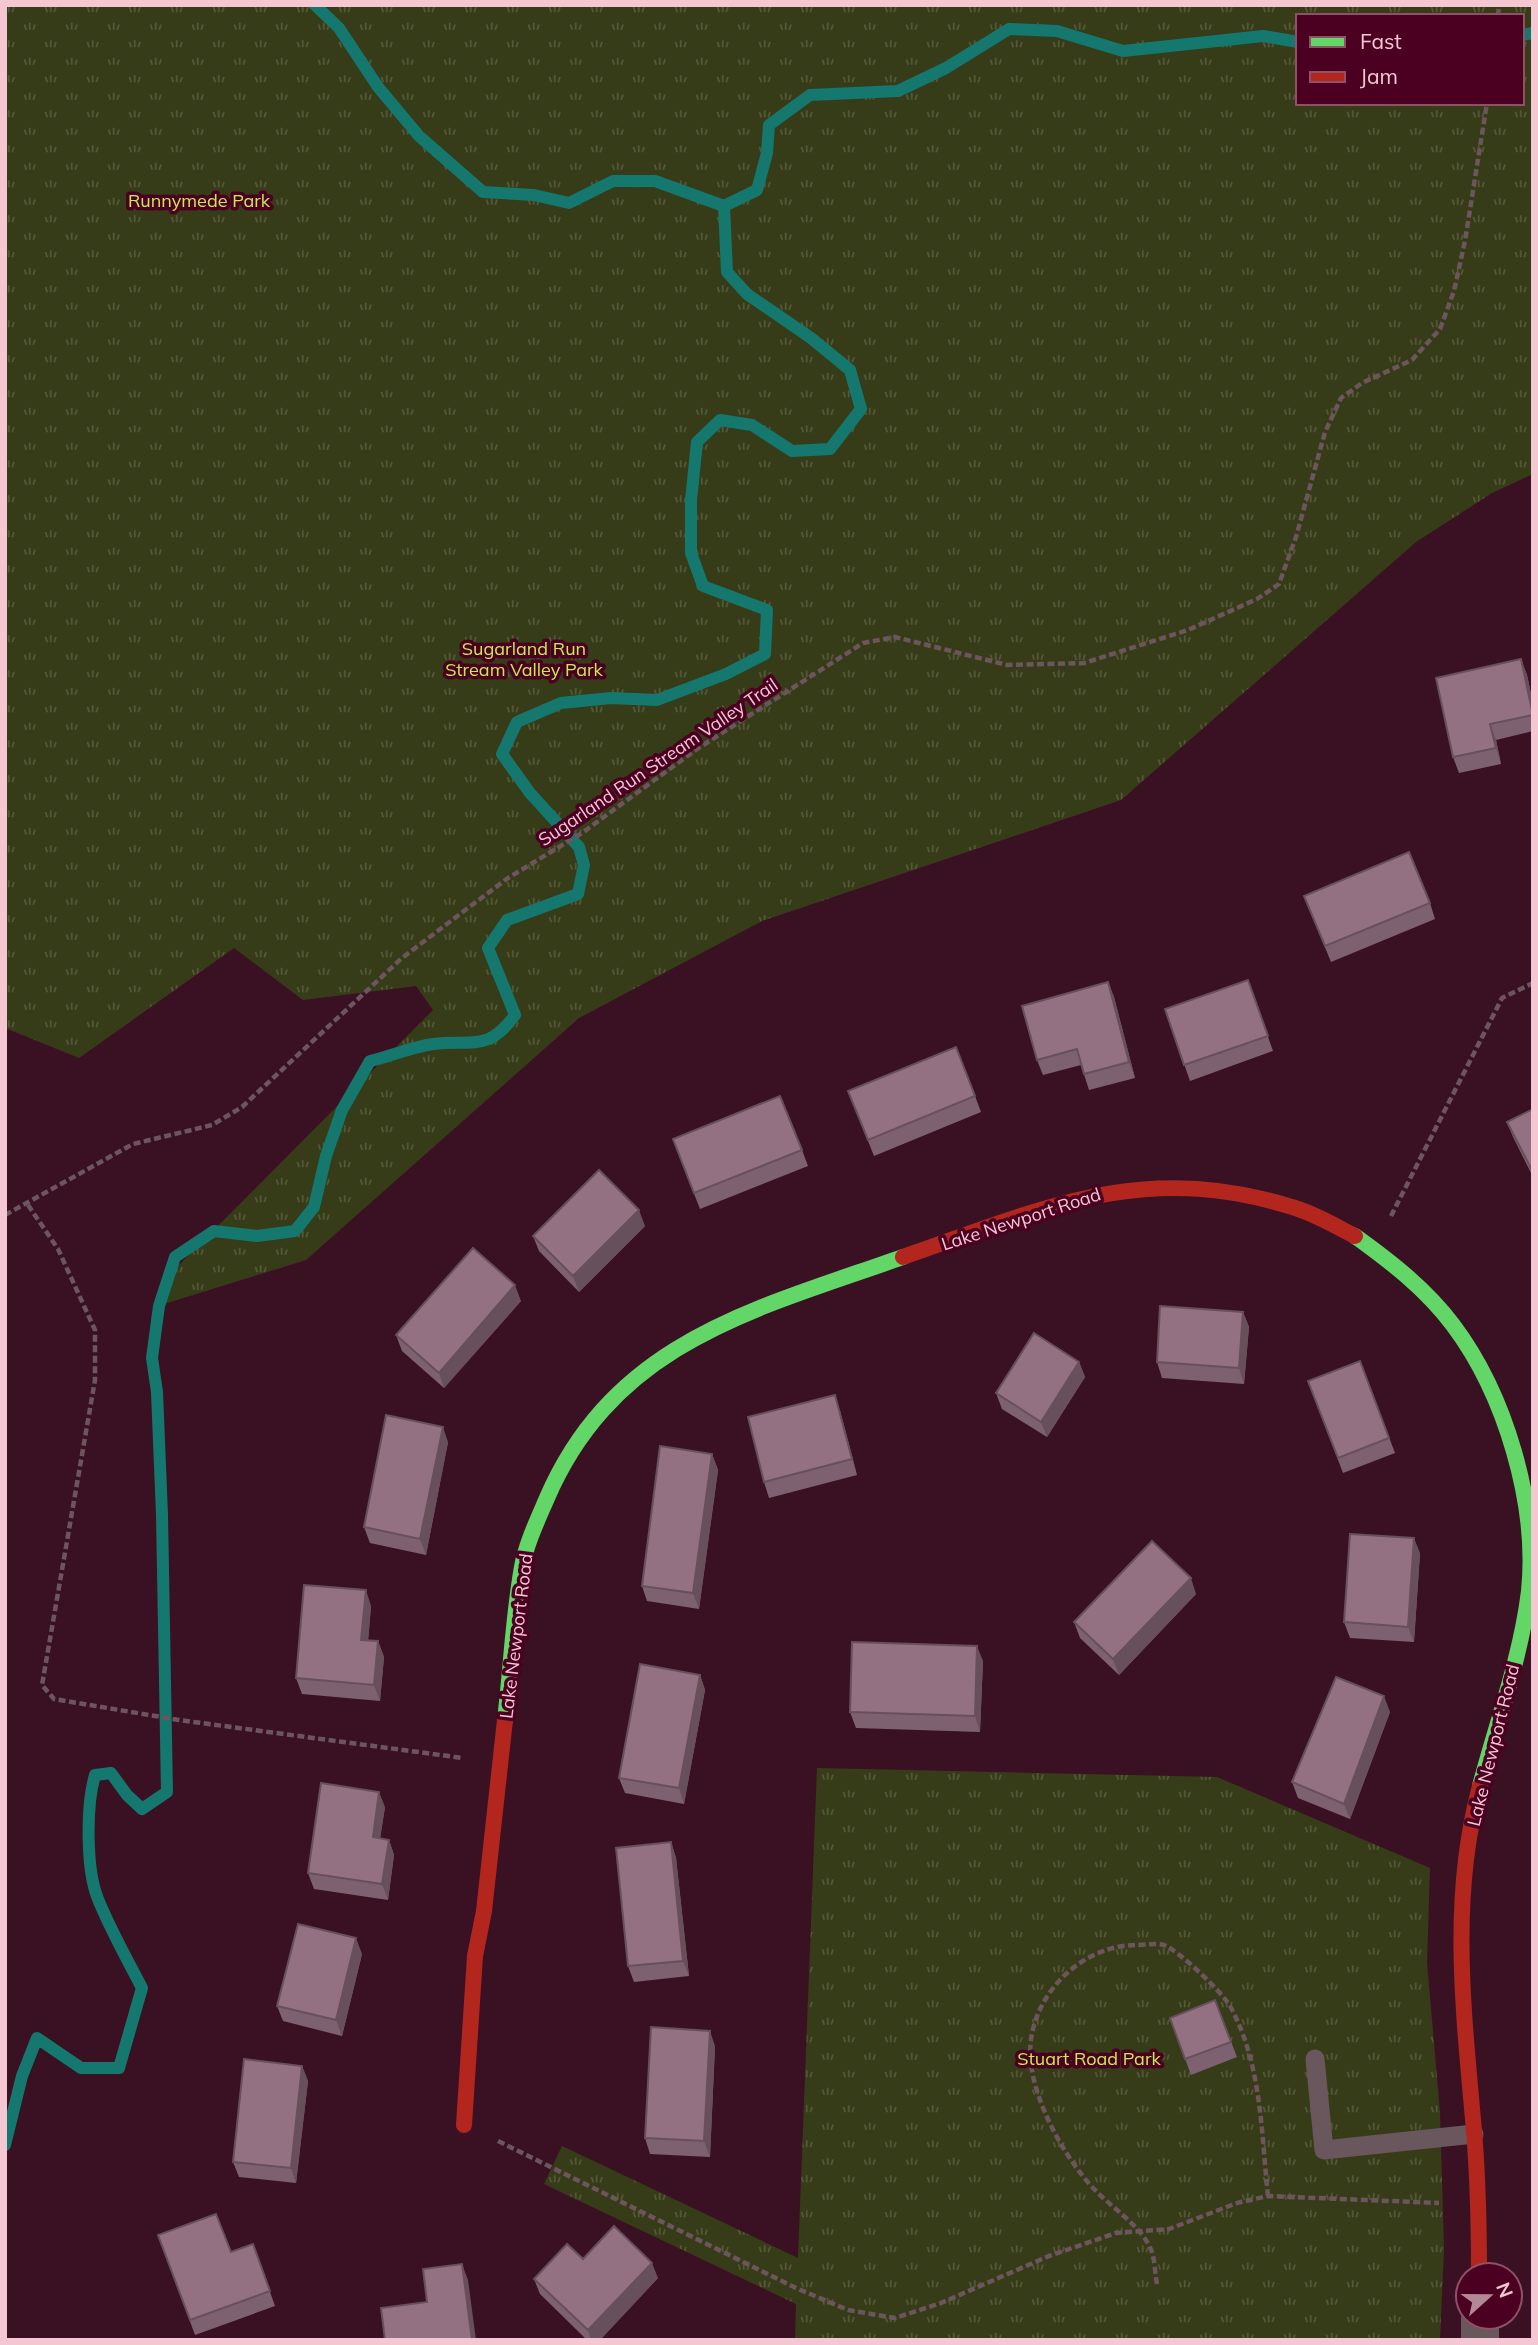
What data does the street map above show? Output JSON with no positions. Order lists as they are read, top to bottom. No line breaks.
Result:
{"streets":{"street":["Lake Newport Road"],"path":["Sugarland Run Stream Valley Trail"]},"parks":["Runnymede Park","Sugarland Run Stream Valley Park","Stuart Road Park"],"legend":["Fast","Jam"],"north":"right"}
